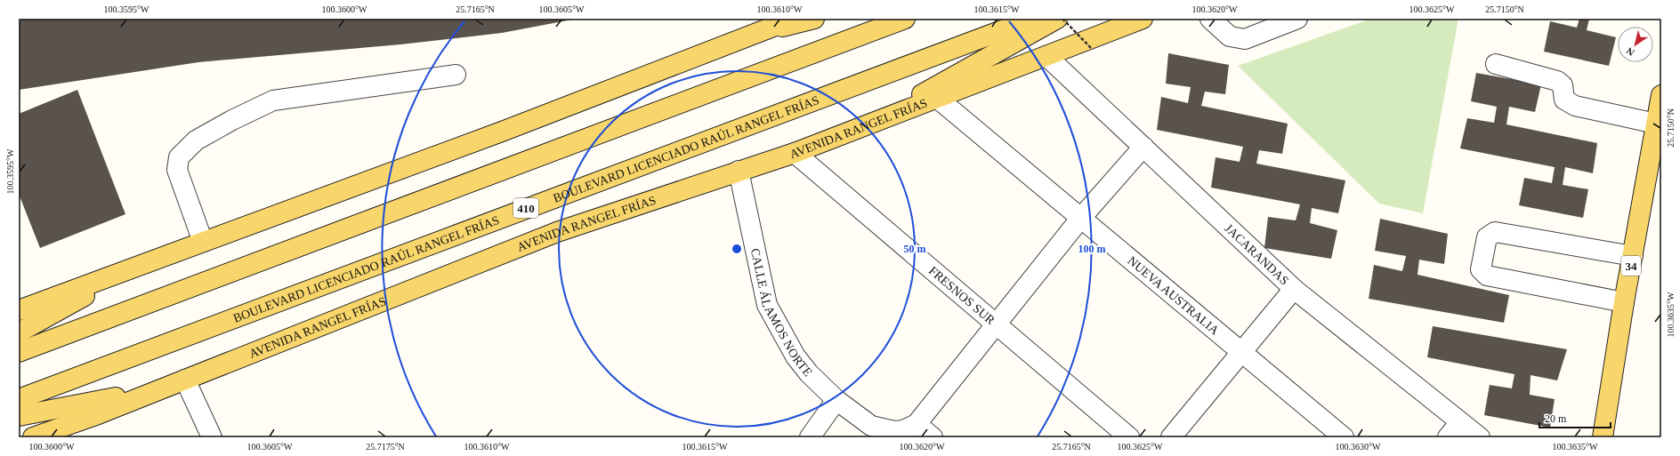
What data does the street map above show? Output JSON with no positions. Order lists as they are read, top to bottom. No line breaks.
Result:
{"streets":{"main road":["AVENIDA RANGEL FRÍAS","BOULEVARD LICENCIADO RAÚL RANGEL FRÍAS","410","34"],"street":["JACARANDAS","FRESNOS SUR","NUEVA AUSTRALIA","CALLE ÁLAMOS NORTE"]},"crossings":[["AVENIDA RANGEL FRÍAS","JACARANDAS"],["AVENIDA RANGEL FRÍAS","FRESNOS SUR"],["AVENIDA RANGEL FRÍAS","NUEVA AUSTRALIA"],["AVENIDA RANGEL FRÍAS","CALLE ÁLAMOS NORTE"]],"scale_bar":"20 m","north":"bottom left","coordinates":["100.3595°W","100.3600°W","25.7165°N","100.3605°W","100.3610°W","100.3615°W","100.3620°W","100.3625°W","25.7150°N","100.3635°W","25.7175°N","100.3630°W"],"rings":["50 m","100 m"]}
